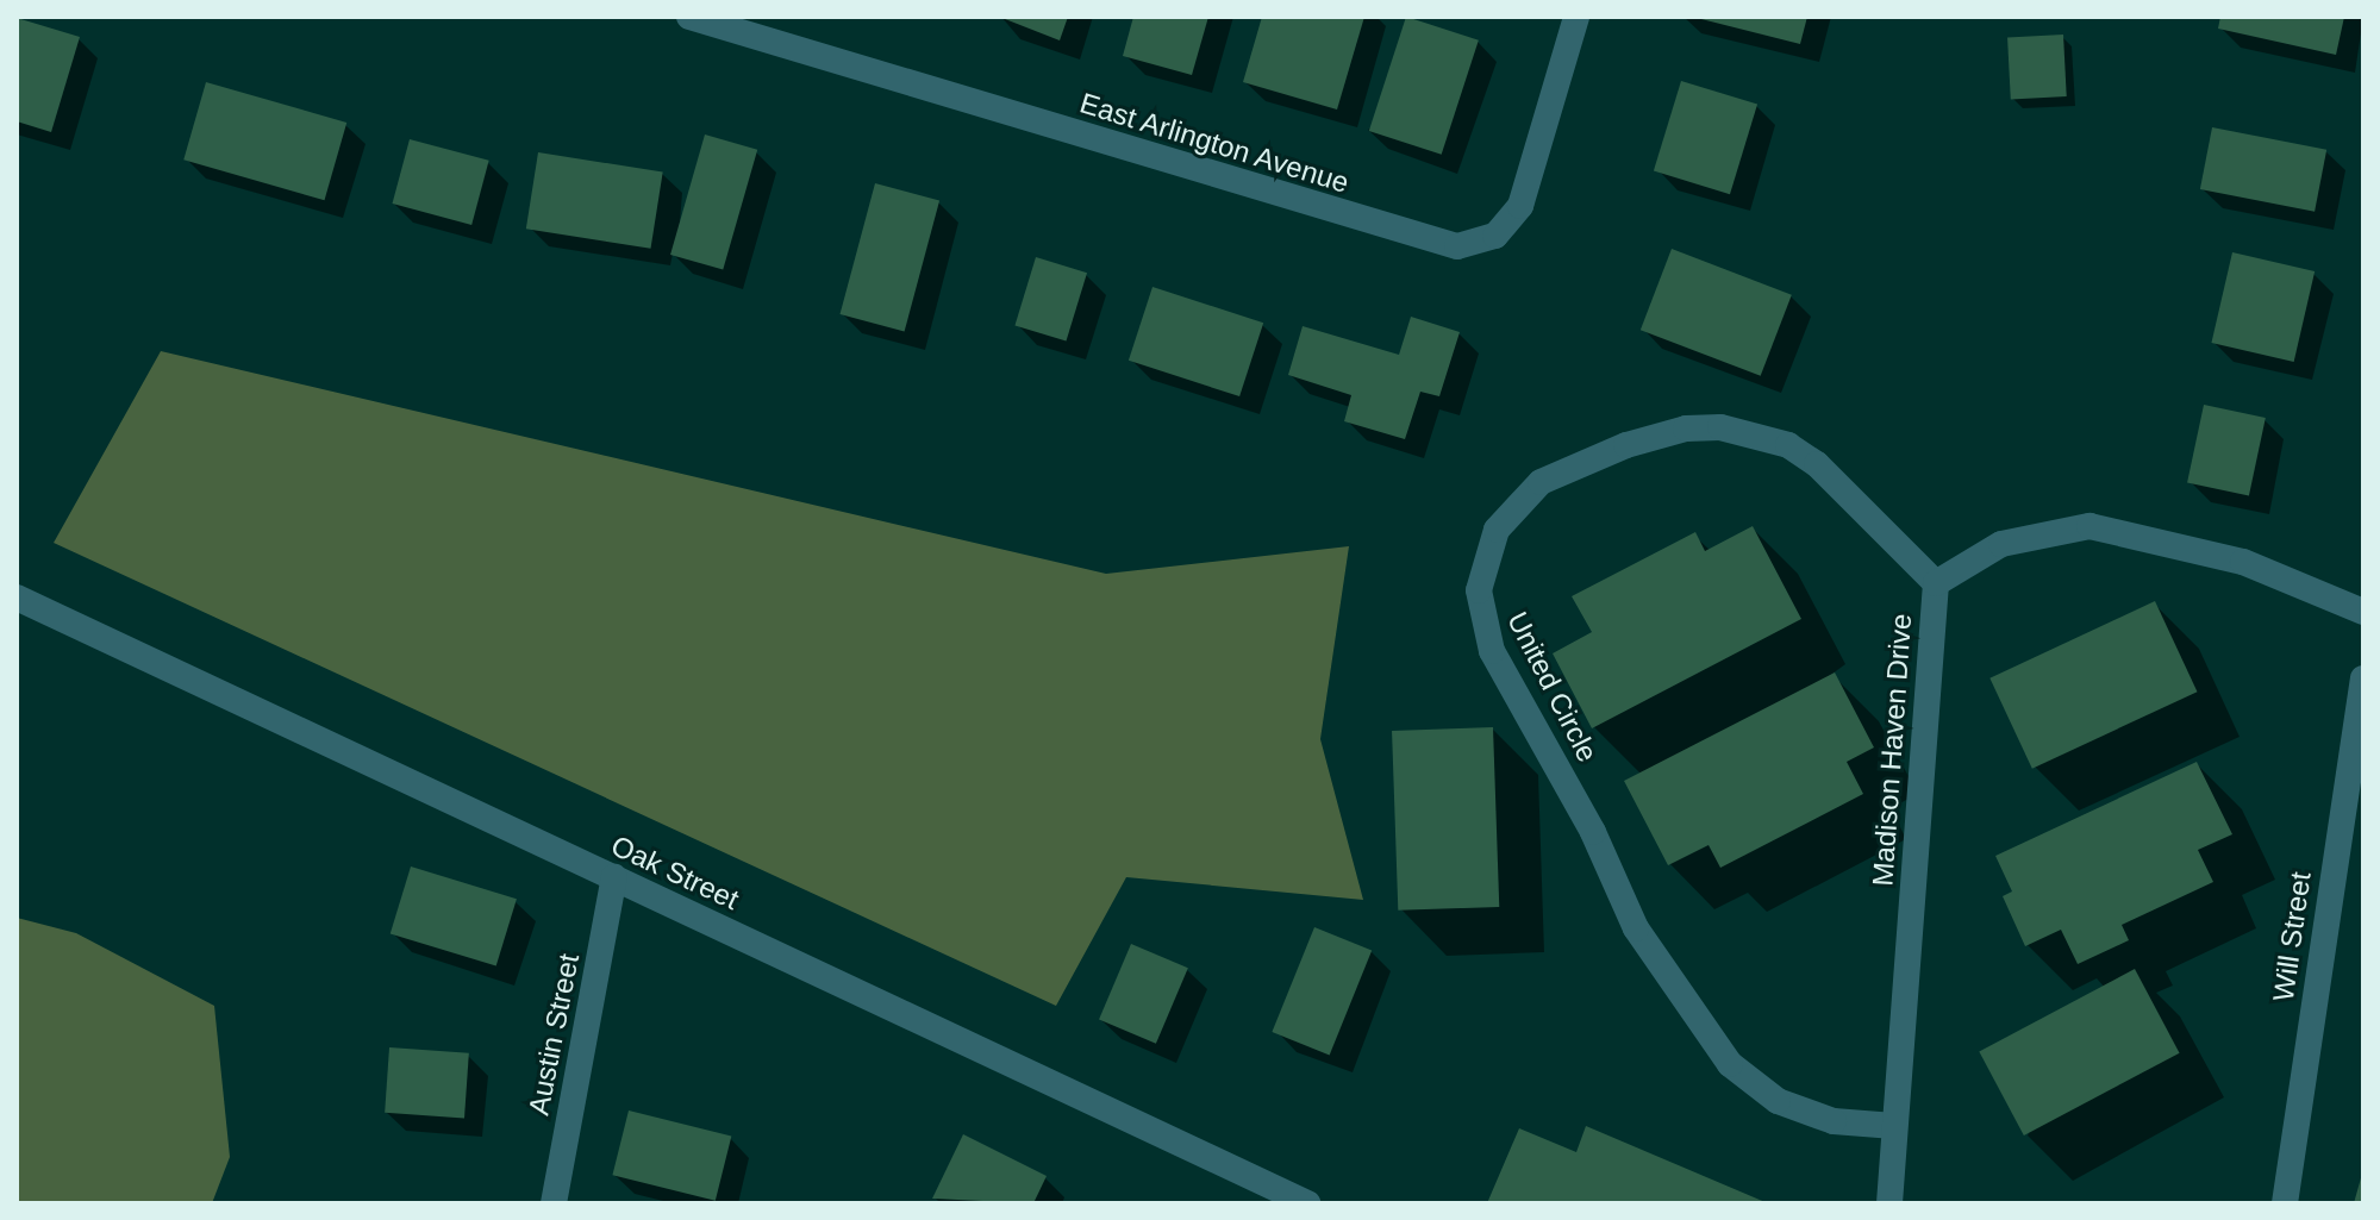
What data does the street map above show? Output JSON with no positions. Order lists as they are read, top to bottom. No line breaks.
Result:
{"streets":{"street":["East Arlington Avenue","United Circle","Madison Haven Drive","Oak Street","Will Street","Austin Street"]},"crossings":[["United Circle","Madison Haven Drive"],["Oak Street","Austin Street"]]}
